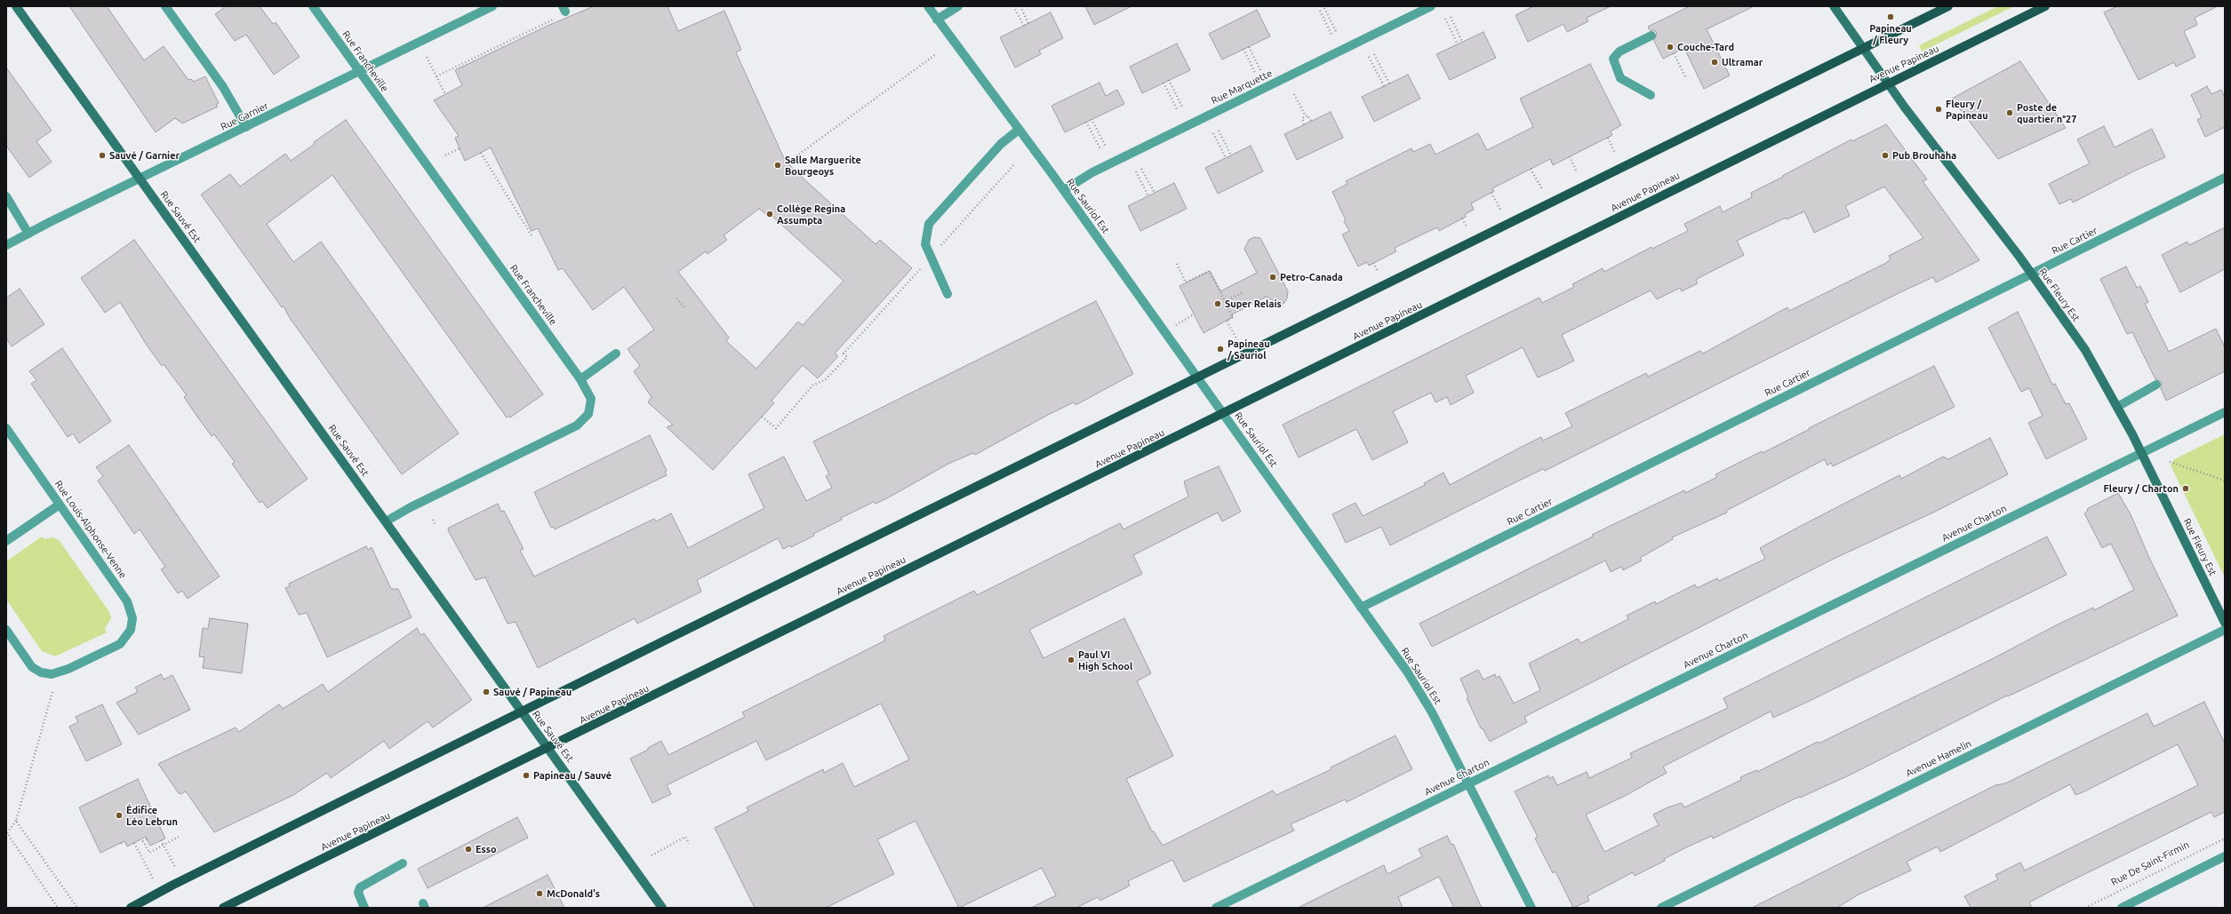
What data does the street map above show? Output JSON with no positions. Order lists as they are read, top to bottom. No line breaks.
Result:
{"streets":{"main road":["Avenue Papineau","Rue Sauvé Est","Rue Fleury Est"],"street":["Rue Francheville","Rue Marquette","Rue Garnier","Rue Sauriol Est","Rue Cartier","Avenue Charton","Rue Louis-Alphonse-Venne","Avenue Hamelin"],"path":["Rue De Saint-Firmin"]},"crossings":[["Rue Francheville","Rue Garnier"],["Rue Francheville","Rue Sauvé Est"],["Avenue Papineau","Rue Sauriol Est"],["Avenue Papineau","Rue Sauvé Est"],["Avenue Papineau","Rue Fleury Est"],["Rue Marquette","Rue Sauriol Est"],["Rue Garnier","Rue Sauvé Est"],["Rue Sauriol Est","Rue Cartier"],["Rue Sauriol Est","Avenue Charton"],["Rue Cartier","Rue Fleury Est"],["Rue Fleury Est","Avenue Charton"]],"places":["Papineau / Fleury","Couche-Tard","Ultramar","Fleury / Papineau","Poste de quartier n°27","Sauvé / Garnier","Pub Brouhaha","Salle Marguerite Bourgeoys","Collège Regina Assumpta","Petro-Canada","Super Relais","Papineau / Sauriol","Fleury / Charton","Paul VI High School","Sauvé / Papineau","Papineau / Sauvé","Édifice Léo Lebrun","Esso","McDonald's"]}
